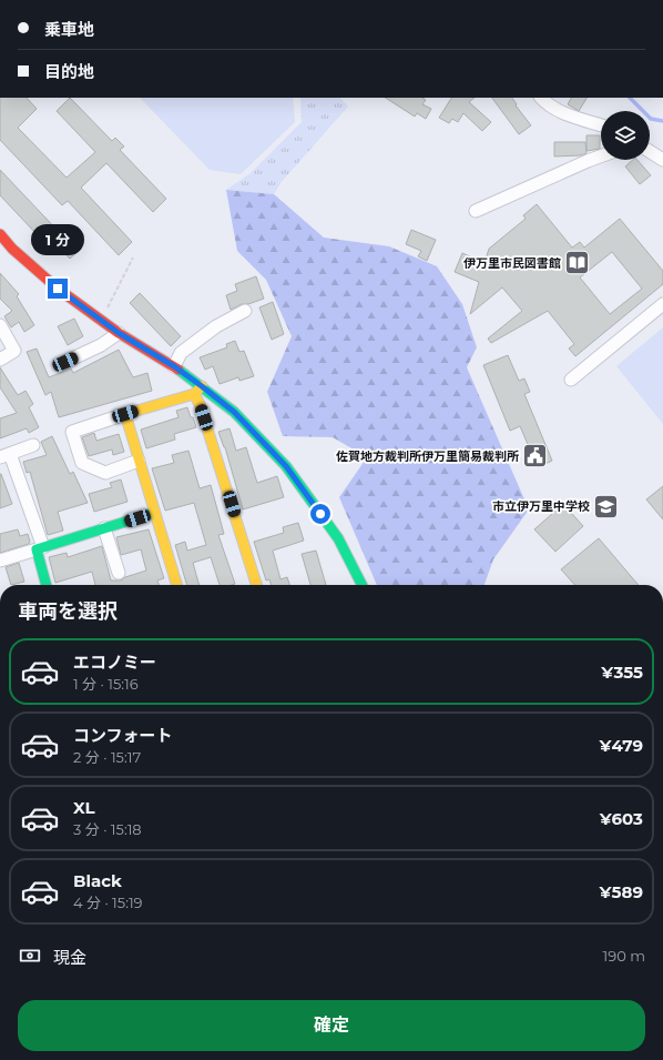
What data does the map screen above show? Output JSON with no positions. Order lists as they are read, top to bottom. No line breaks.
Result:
{"places":{"library":["伊万里市民図書館"],"public building":["佐賀地方裁判所伊万里簡易裁判所"],"school or university":["市立伊万里中学校"]},"page":{"banner":["乗車地","目的地"],"bubble":"1 分","heading":"車両を選択","list":[{"name":"エコノミー","note":"1 分 · 15:16","value":"¥355"},{"name":"コンフォート","note":"2 分 · 15:17","value":"¥479"},{"name":"XL","note":"3 分 · 15:18","value":"¥603"},{"name":"Black","note":"4 分 · 15:19","value":"¥589"}],"pay":["現金","190 m"],"buttons":"確定"}}
